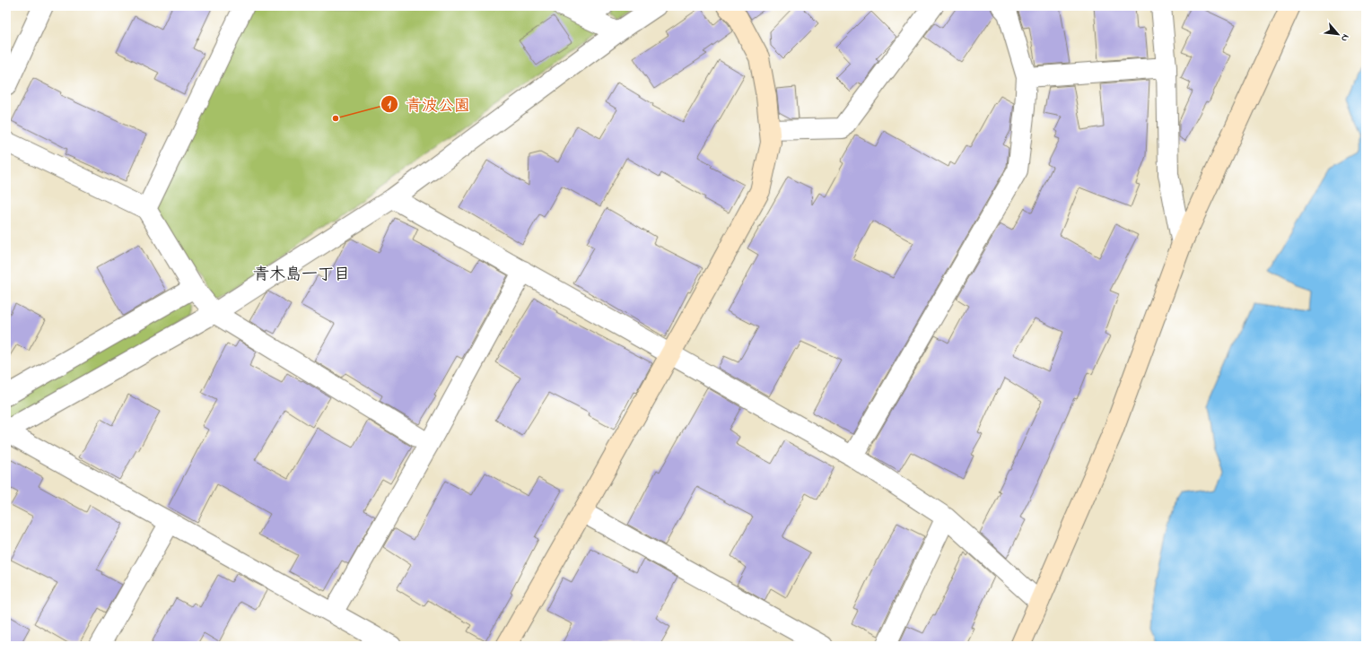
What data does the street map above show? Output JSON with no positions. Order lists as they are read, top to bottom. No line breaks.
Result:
{"districts":["青木島一丁目"],"places":["青波公園"],"north":"bottom right"}
